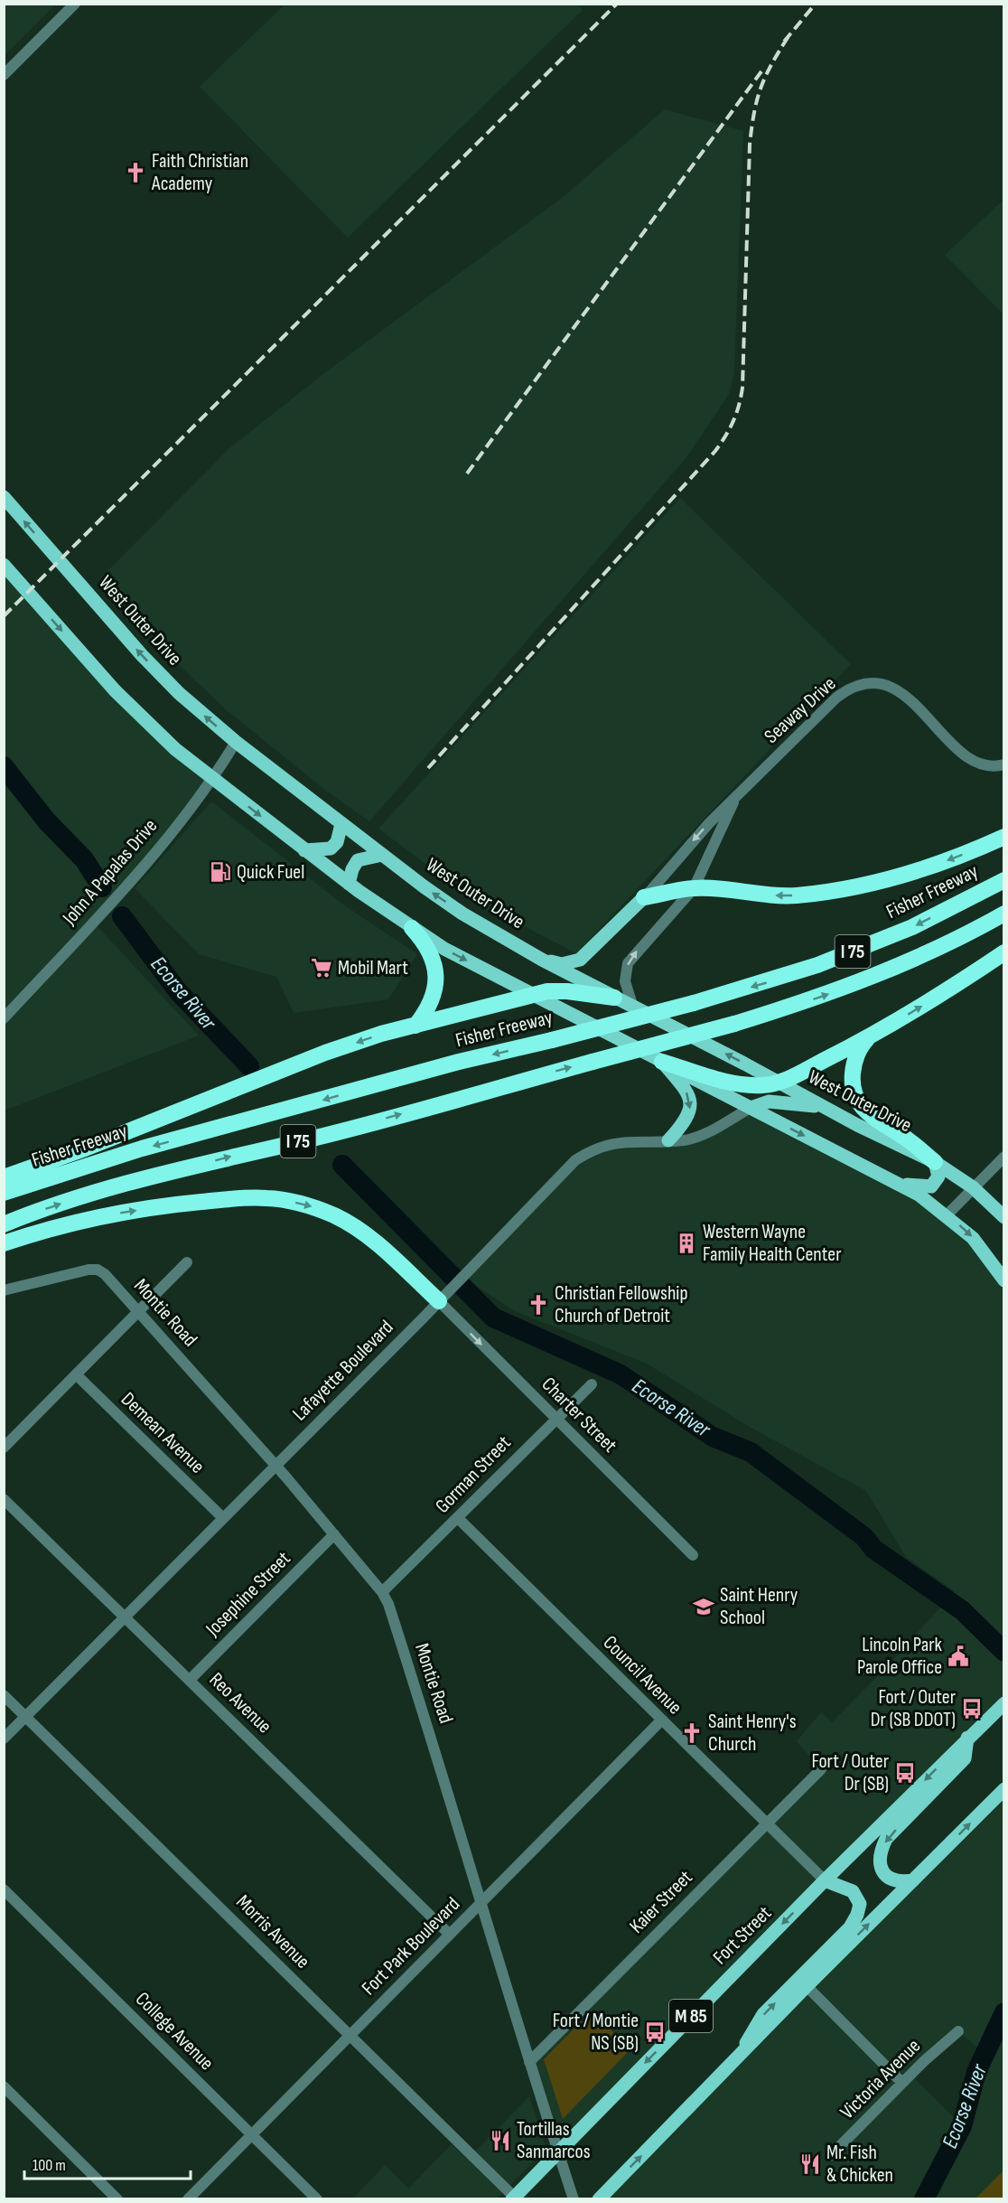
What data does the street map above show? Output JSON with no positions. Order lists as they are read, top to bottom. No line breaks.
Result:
{"streets":{"highway":["Fisher Freeway","I 75"],"main road":["West Outer Drive","Fort Street","M 85"],"street":["Seaway Drive","John A Papalas Drive","Montie Road","Lafayette Boulevard","Charter Street","Demean Avenue","Gorman Street","Josephine Street","Council Avenue","Reo Avenue","Kaier Street","Morris Avenue","Fort Park Boulevard","College Avenue","Victoria Avenue"]},"crossings":[["West Outer Drive","Seaway Drive"],["West Outer Drive","John A Papalas Drive"],["Montie Road","Lafayette Boulevard"],["Montie Road","Gorman Street"],["Montie Road","Josephine Street"],["Montie Road","Kaier Street"],["Montie Road","Fort Street"],["Montie Road","Fort Park Boulevard"],["Lafayette Boulevard","Charter Street"],["Lafayette Boulevard","Demean Avenue"],["Lafayette Boulevard","Reo Avenue"],["Lafayette Boulevard","Morris Avenue"],["Charter Street","Gorman Street"],["Gorman Street","Council Avenue"],["Josephine Street","Reo Avenue"],["Council Avenue","Kaier Street"],["Council Avenue","Fort Street"],["Council Avenue","Fort Park Boulevard"],["Reo Avenue","Fort Park Boulevard"],["Morris Avenue","Fort Street"],["Morris Avenue","Fort Park Boulevard"],["Fort Park Boulevard","College Avenue"]],"one_way":["Charter Street"],"water":["Ecorse River"],"places":{"church":["Faith Christian Academy","Christian Fellowship Church of Detroit","Saint Henry's Church"],"fuel station":["Quick Fuel"],"supermarket":["Mobil Mart"],"building":["Western Wayne Family Health Center"],"school or university":["Saint Henry School"],"public building":["Lincoln Park Parole Office"],"bus stop":["Fort / Outer Dr (SB DDOT)","Fort / Outer Dr (SB)","Fort / Montie NS (SB)"],"restaurant":["Tortillas Sanmarcos","Mr. Fish & Chicken"]},"scale_bar":"100 m"}
